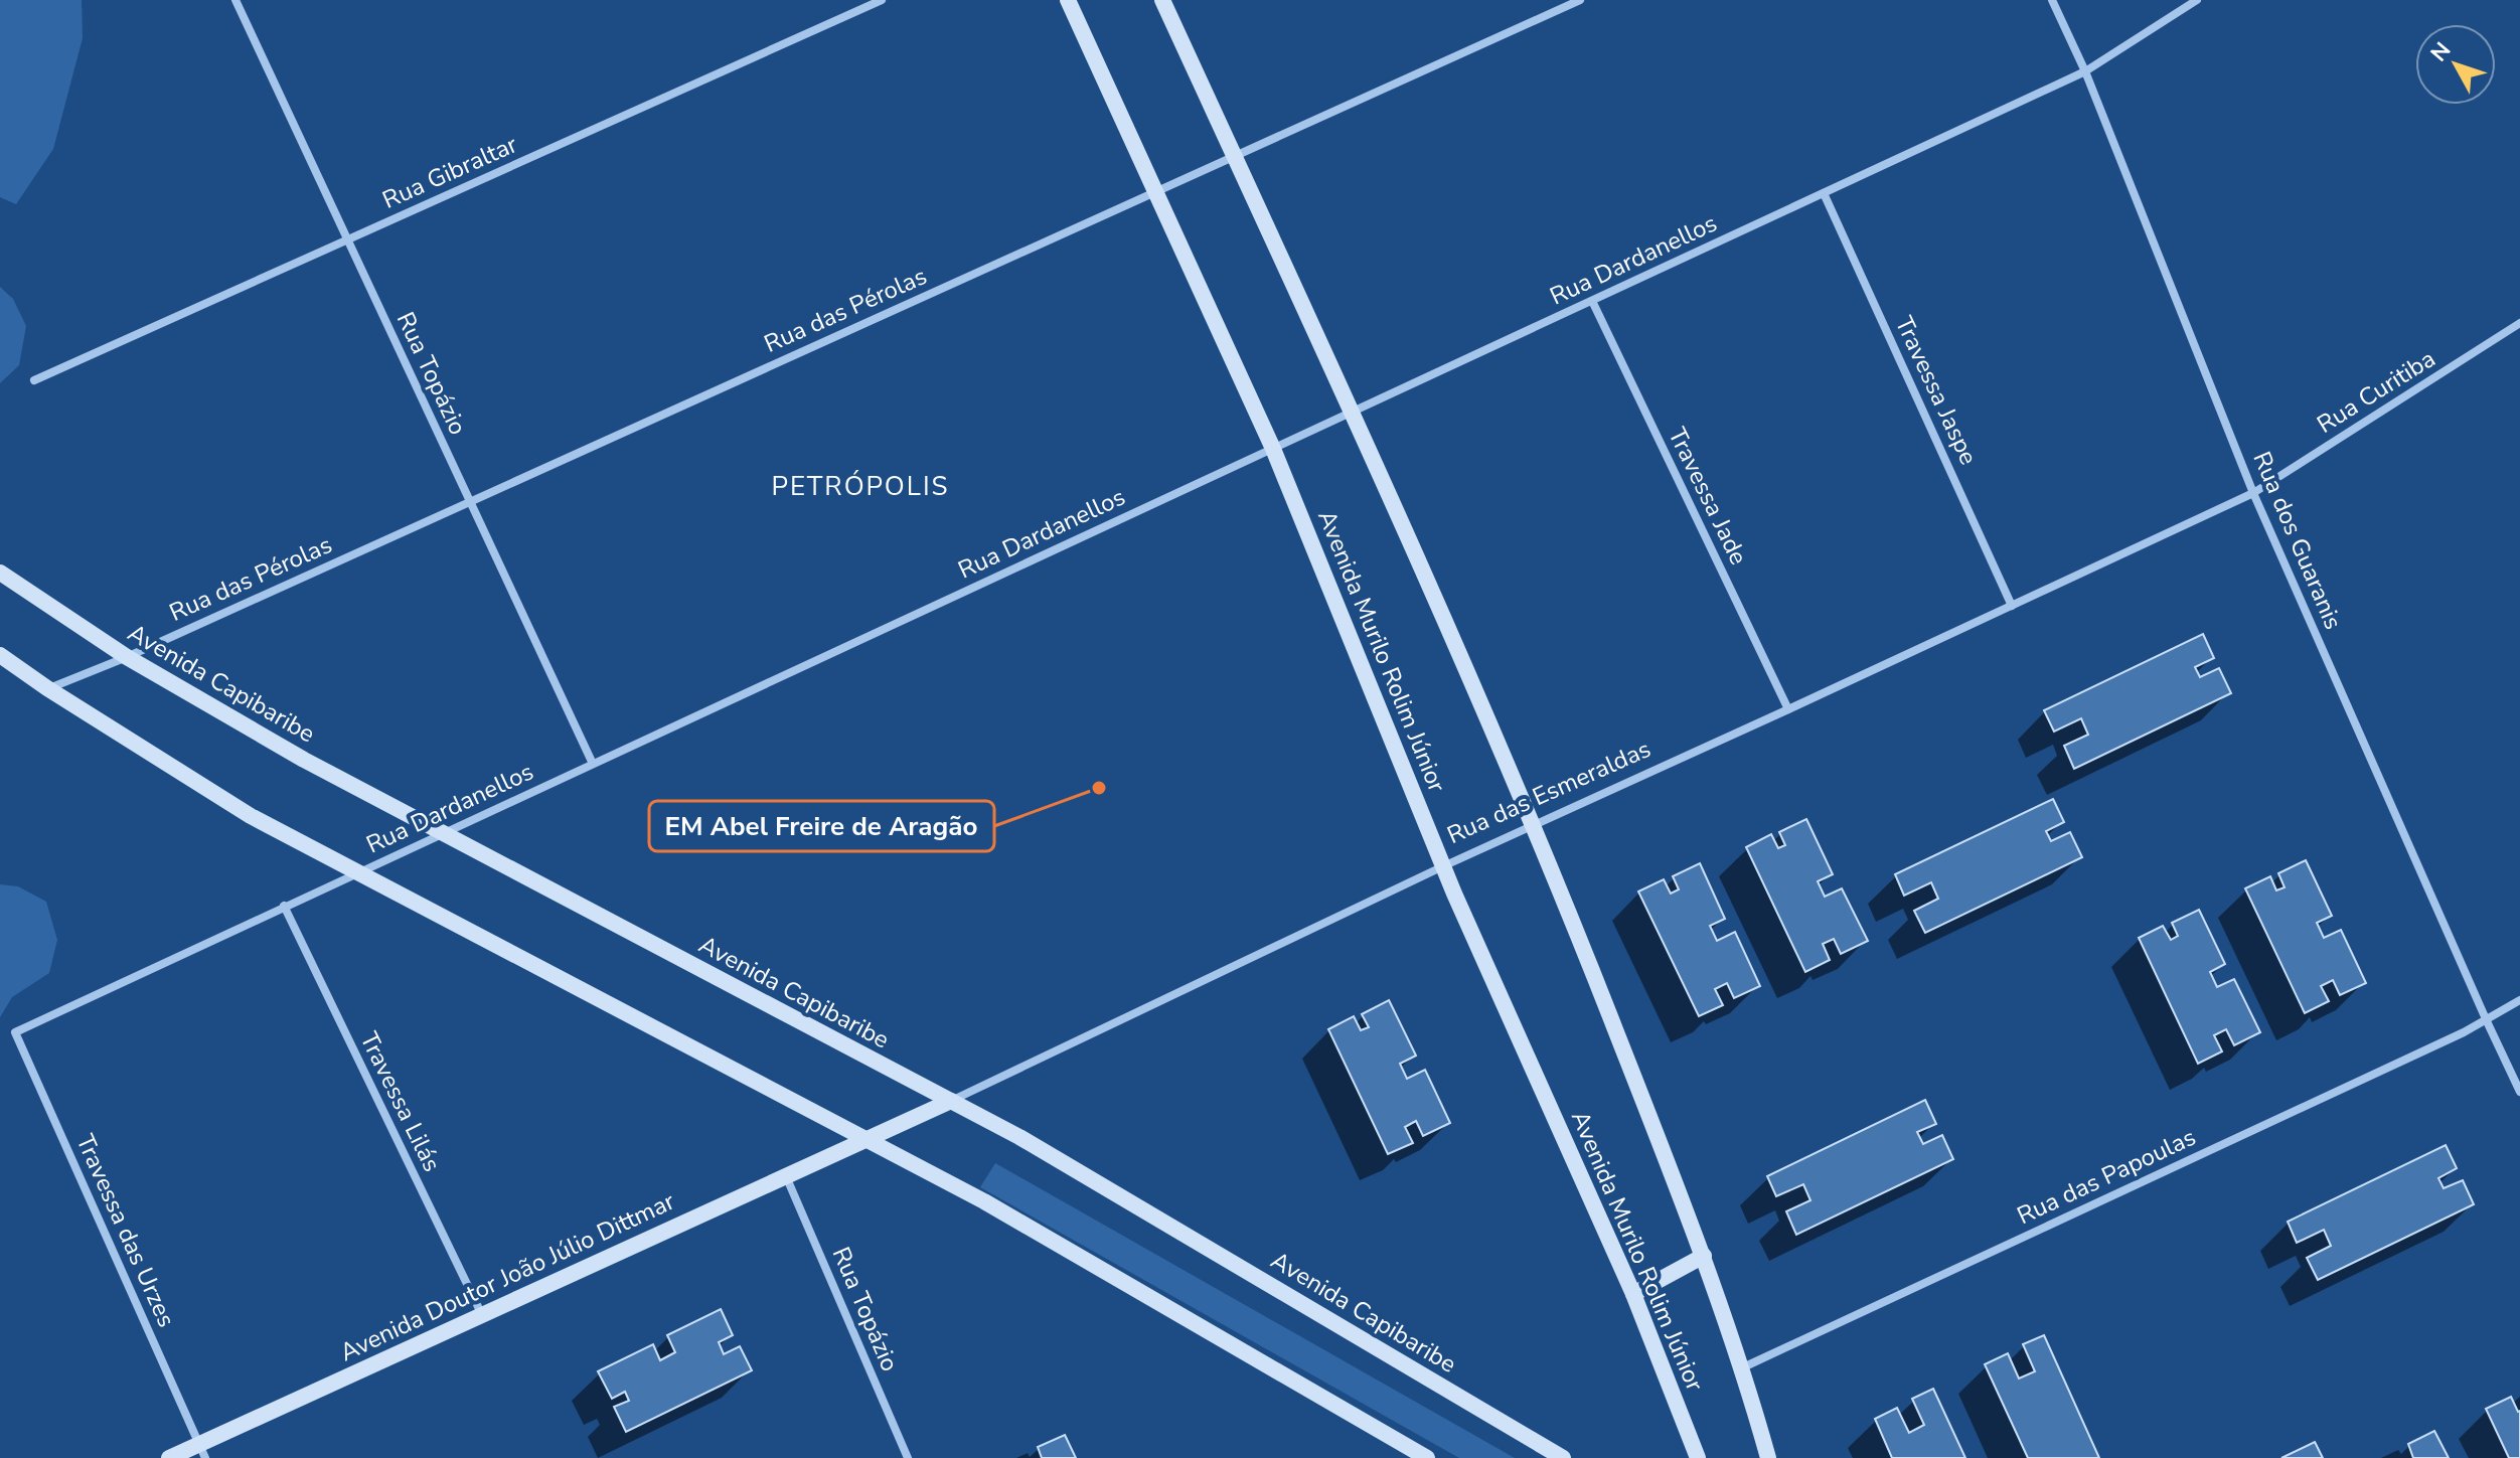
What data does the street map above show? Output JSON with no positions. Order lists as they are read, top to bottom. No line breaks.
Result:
{"streets":{"main road":["Avenida Murilo Rolim Júnior","Avenida Capibaribe","Rua das Esmeraldas","Avenida Doutor João Júlio Dittmar"],"street":["Rua Gibraltar","Rua Dardanellos","Rua das Pérolas","Rua Topázio","Travessa Jaspe","Rua Curitiba","Travessa Jade","Rua dos Guaranis","Travessa Lilás","Rua das Papoulas","Travessa das Urzes"]},"crossings":[["Rua Gibraltar","Rua Topázio"],["Rua Dardanellos","Rua Topázio"],["Rua Dardanellos","Travessa Jaspe"],["Rua Dardanellos","Travessa Jade"],["Rua Dardanellos","Rua dos Guaranis"],["Rua Dardanellos","Avenida Murilo Rolim Júnior"],["Rua Dardanellos","Avenida Capibaribe"],["Rua Dardanellos","Travessa Lilás"],["Rua Dardanellos","Travessa das Urzes"],["Rua das Pérolas","Rua Topázio"],["Rua das Pérolas","Avenida Murilo Rolim Júnior"],["Rua das Pérolas","Avenida Capibaribe"],["Rua Topázio","Avenida Doutor João Júlio Dittmar"],["Travessa Jaspe","Rua das Esmeraldas"],["Rua Curitiba","Rua dos Guaranis"],["Rua Curitiba","Rua das Esmeraldas"],["Travessa Jade","Rua das Esmeraldas"],["Rua dos Guaranis","Rua das Esmeraldas"],["Rua dos Guaranis","Rua das Papoulas"],["Avenida Murilo Rolim Júnior","Rua das Esmeraldas"],["Avenida Capibaribe","Rua das Esmeraldas"],["Rua das Esmeraldas","Avenida Doutor João Júlio Dittmar"],["Travessa Lilás","Avenida Doutor João Júlio Dittmar"],["Travessa das Urzes","Avenida Doutor João Júlio Dittmar"]],"districts":["PETRÓPOLIS"],"places":["EM Abel Freire de Aragão"],"north":"top left"}
